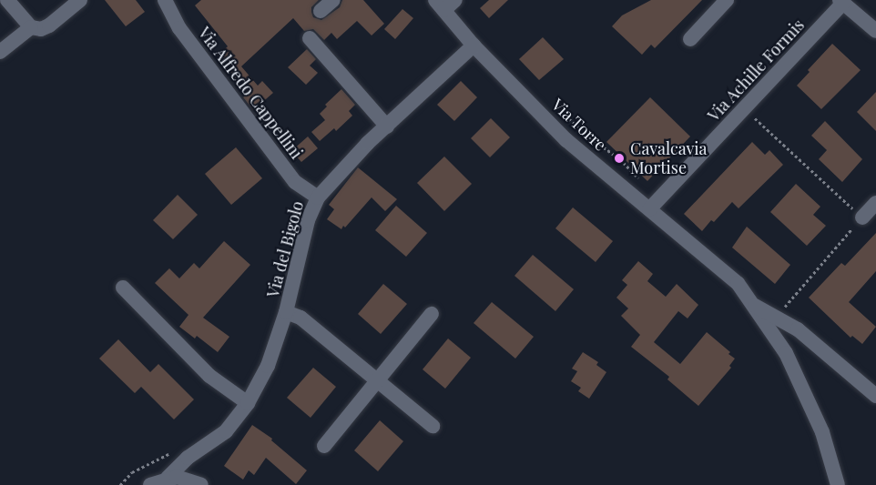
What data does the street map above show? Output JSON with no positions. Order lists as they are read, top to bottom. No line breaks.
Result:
{"streets":{"street":["Via Achille Formis","Via Alfredo Cappellini","Via Torre","Via del Bigolo"]},"crossings":[["Via Achille Formis","Via Torre"],["Via Alfredo Cappellini","Via del Bigolo"],["Via Torre","Via del Bigolo"]],"places":["Cavalcavia Mortise"]}
